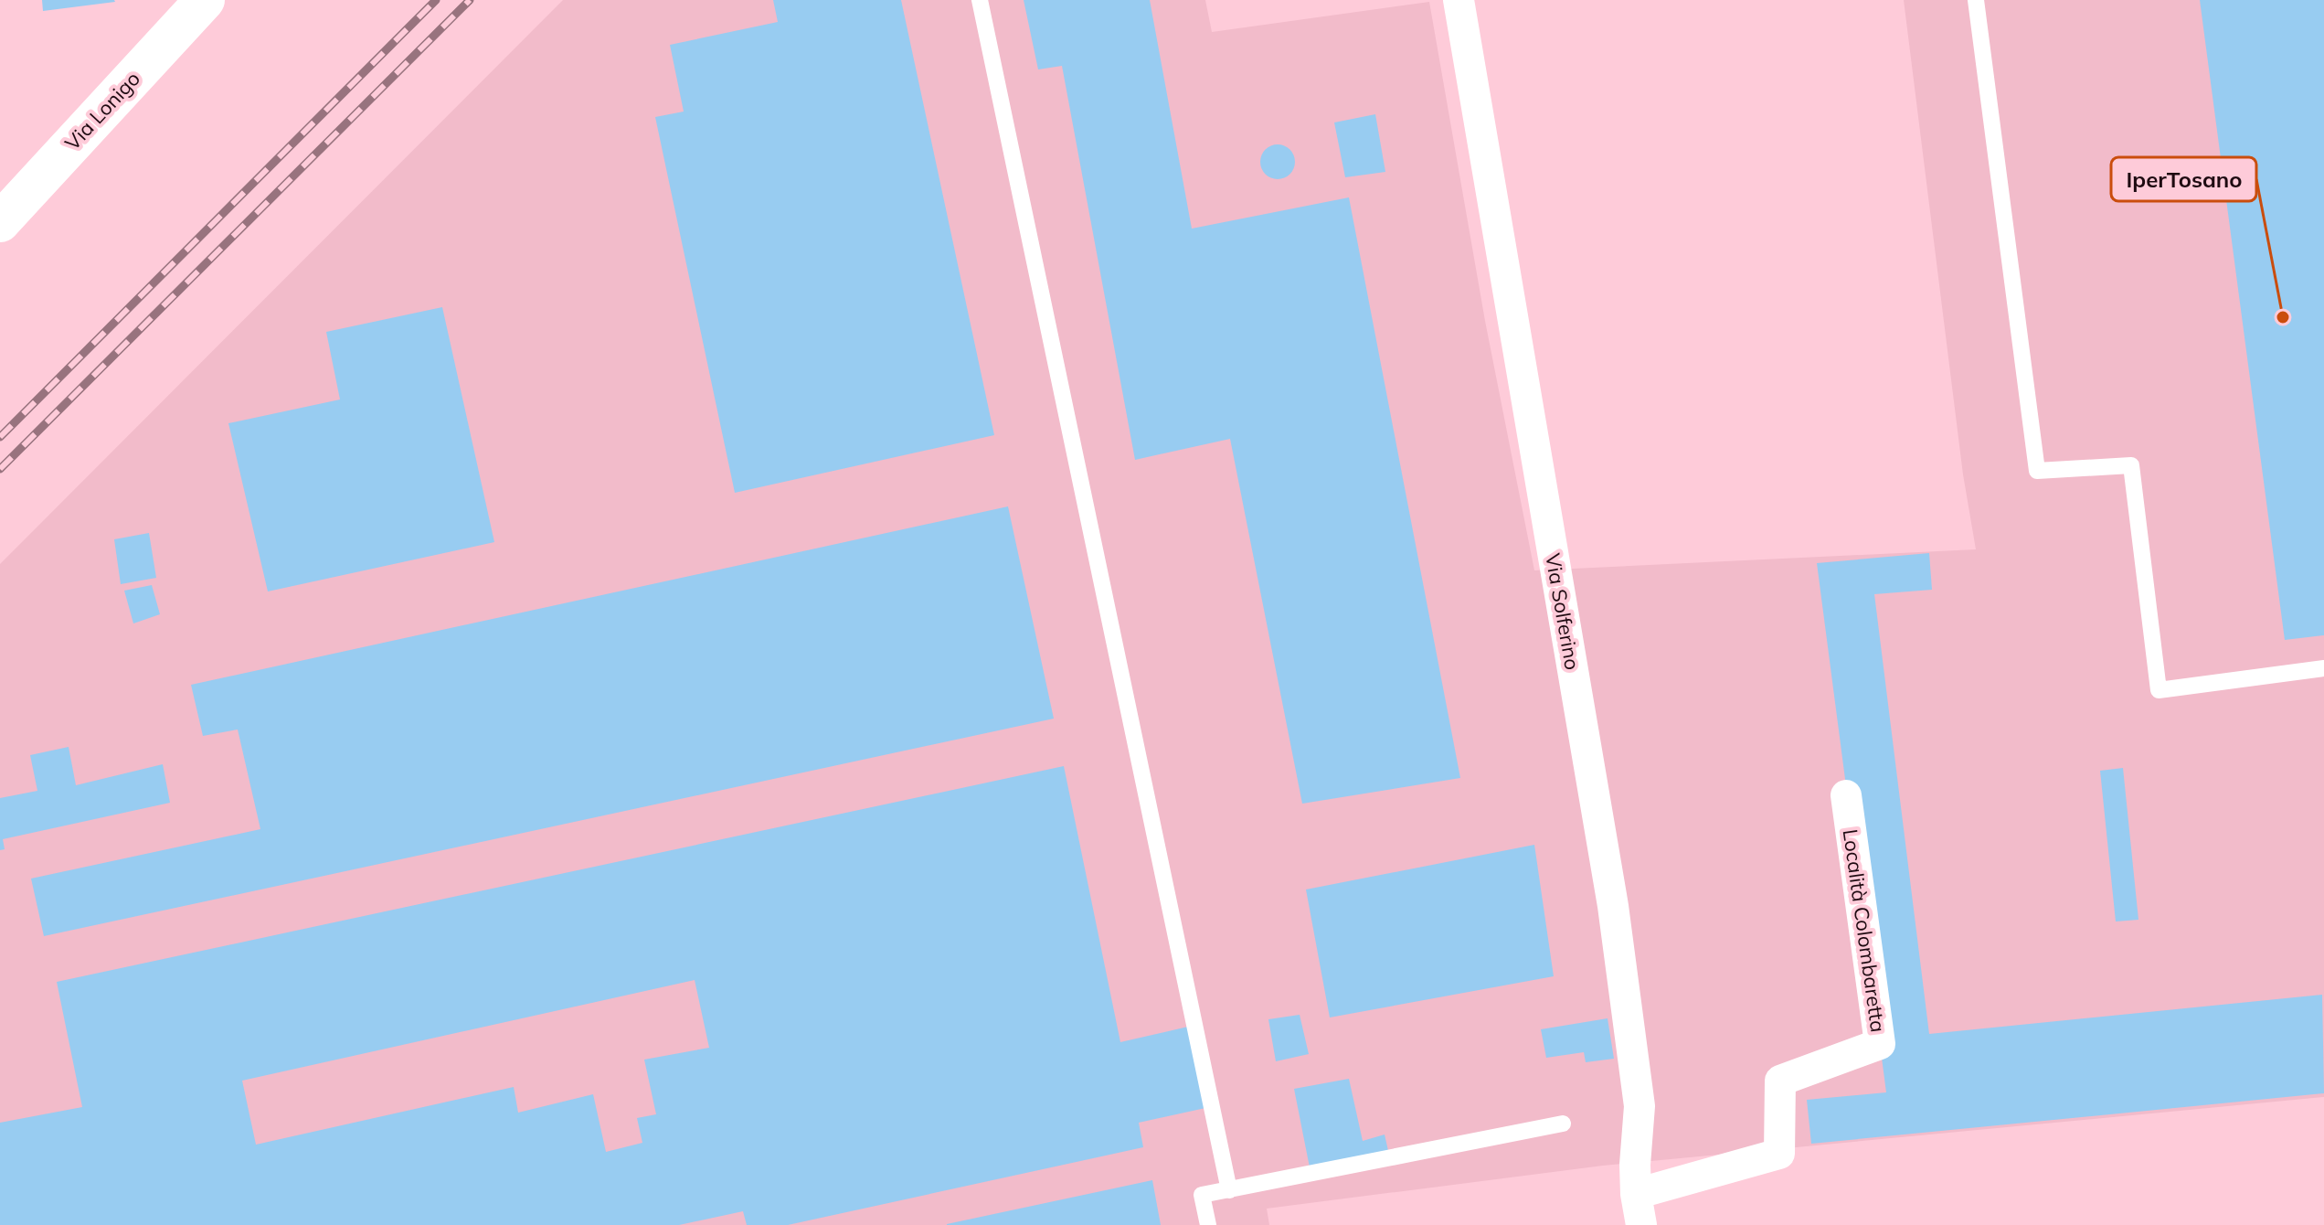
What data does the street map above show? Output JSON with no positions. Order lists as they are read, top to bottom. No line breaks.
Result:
{"streets":{"main road":["Via Lonigo"],"street":["Via Solferino","Località Colombaretta"]},"crossings":[["Via Solferino","Località Colombaretta"]],"places":["IperTosano"]}
